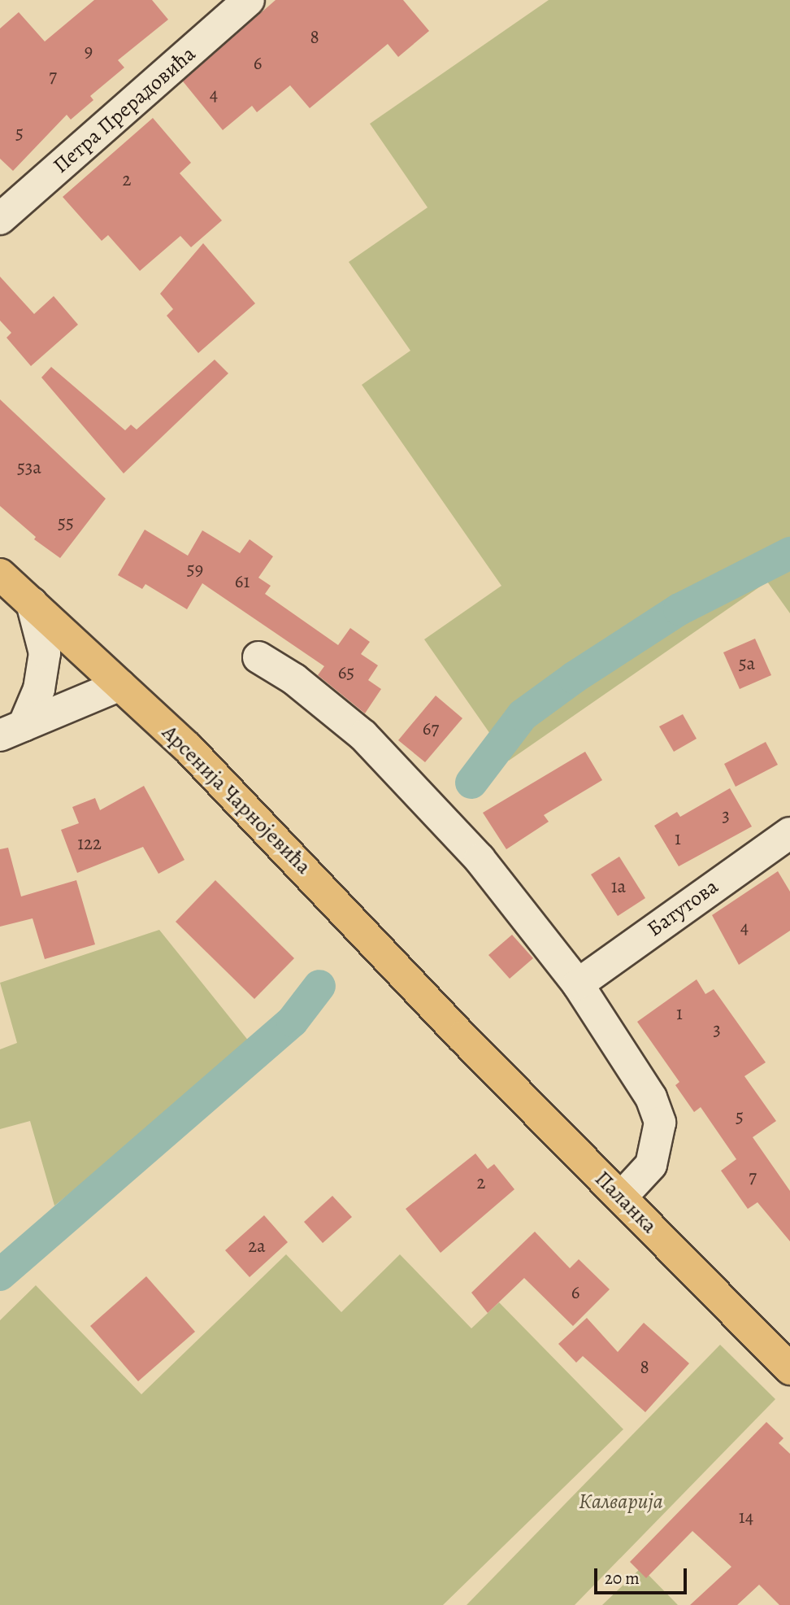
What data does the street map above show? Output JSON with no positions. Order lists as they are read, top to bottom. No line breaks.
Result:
{"streets":{"main road":["Арсенија Чарнојевића","Паланка"],"street":["Петра Прерадовића","Батутова"]},"crossings":[["Арсенија Чарнојевића","Паланка"]],"parks":["Калварија"],"house_numbers":["8","9","6","7","4","5","2","53a","55","59","61","5a","65","67","3","1","122","1a","4","1","3","5","7","2","2a","6","8","14"],"scale_bar":"20 m"}
